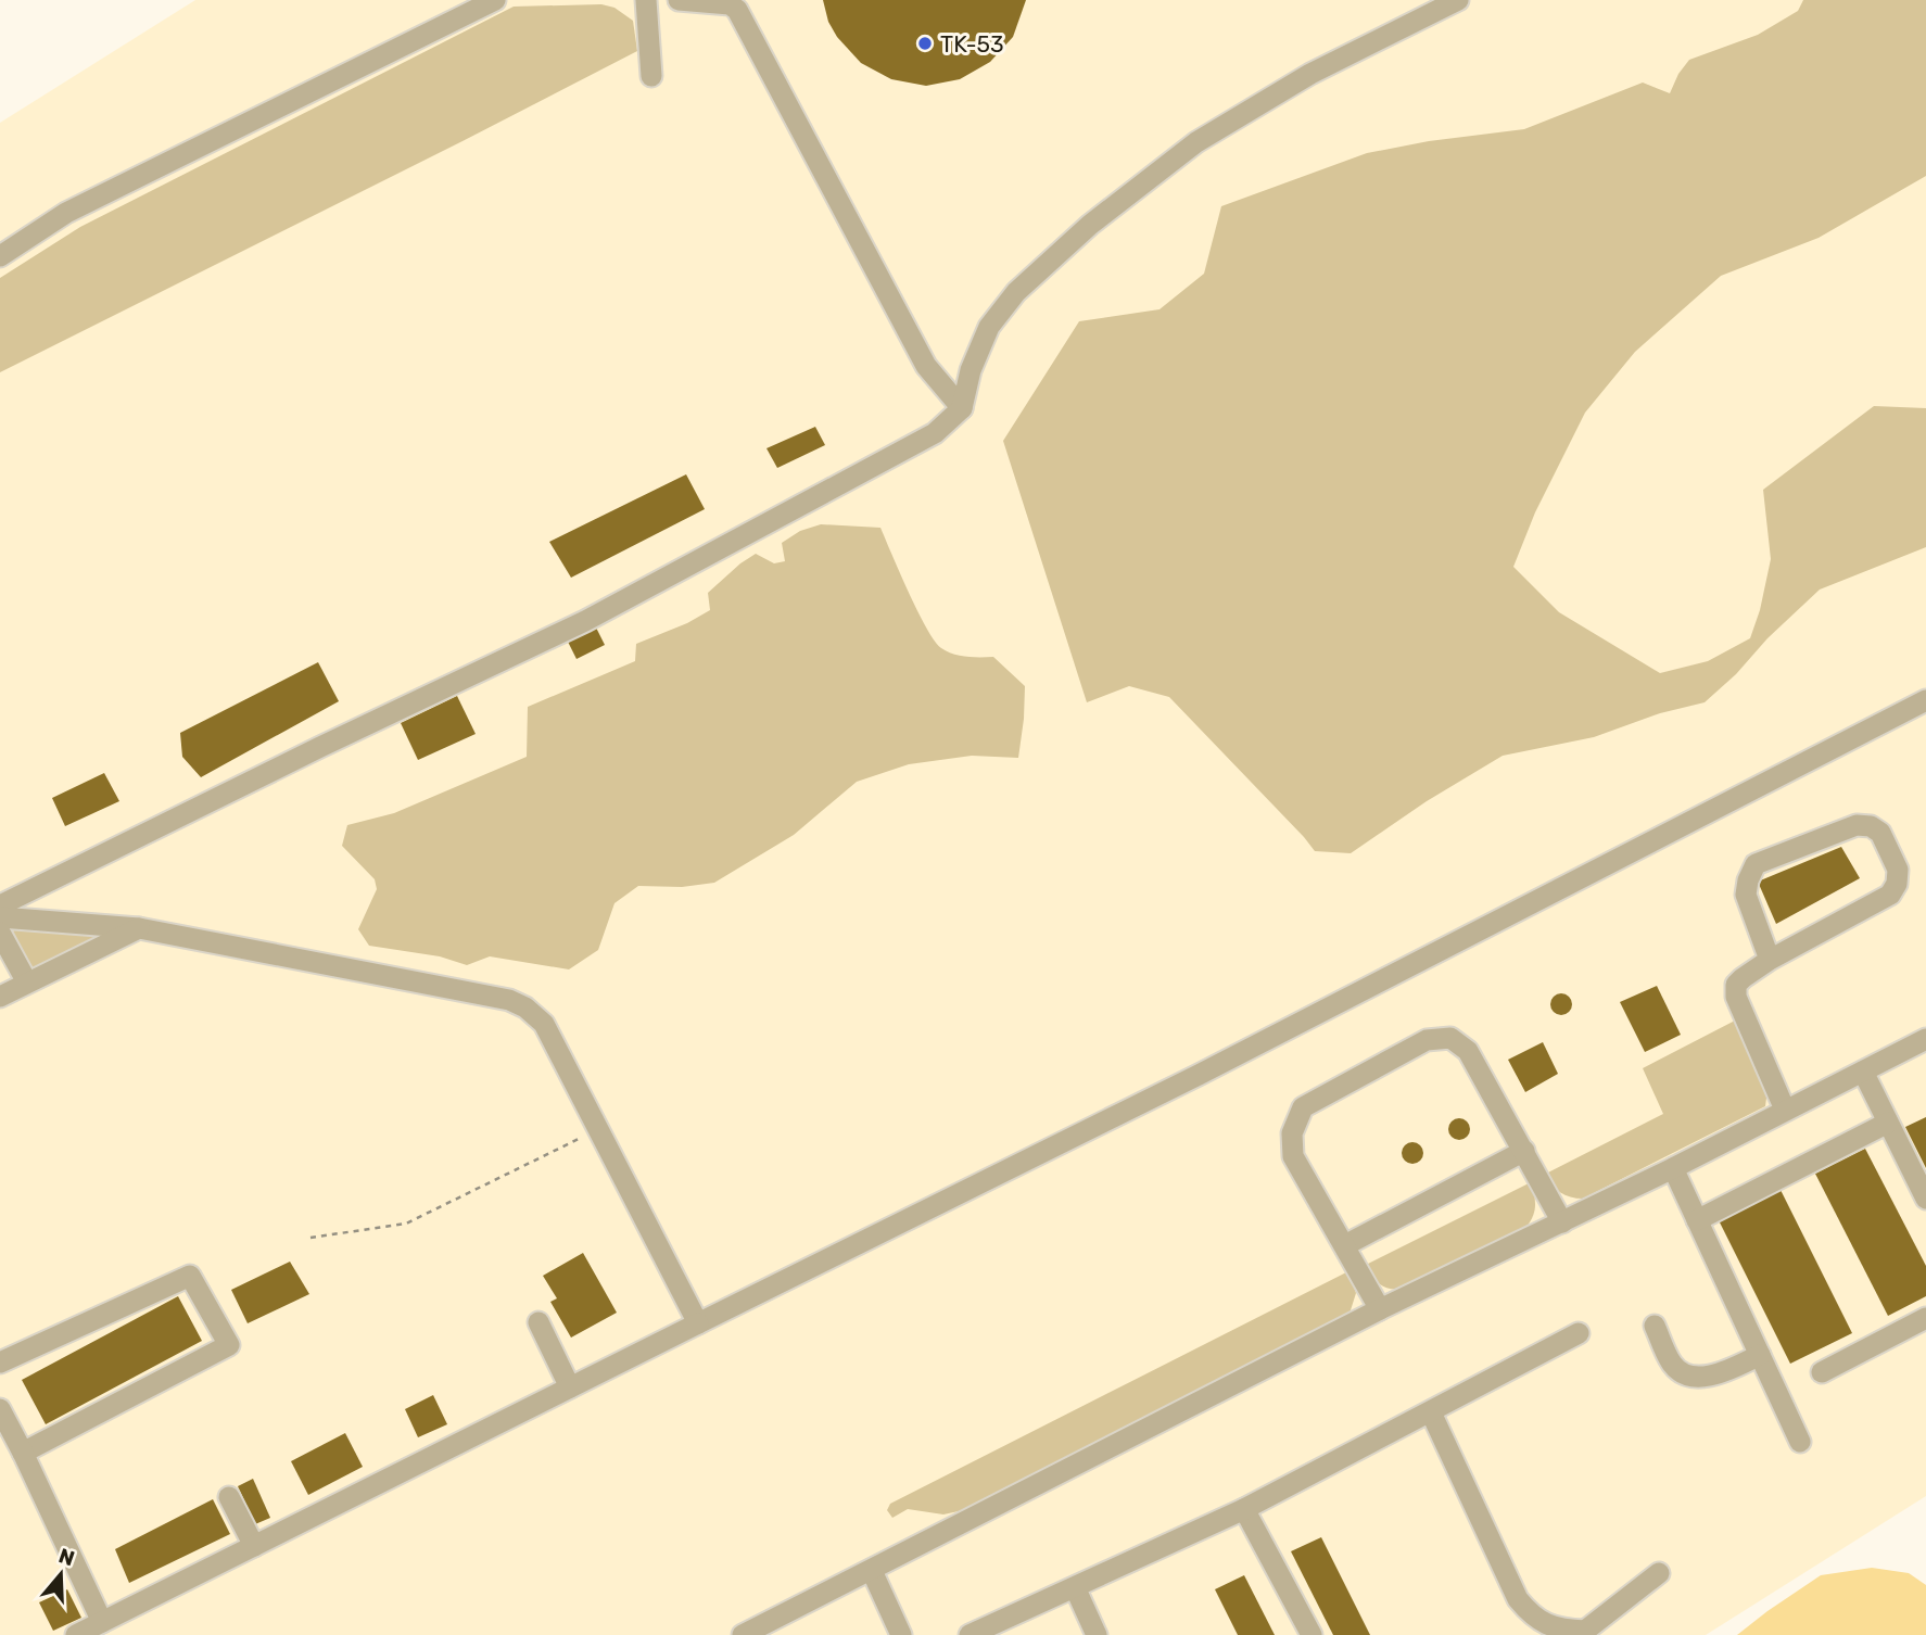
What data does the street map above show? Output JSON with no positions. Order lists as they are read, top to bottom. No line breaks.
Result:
{"places":["TK-53"],"north":"top"}
